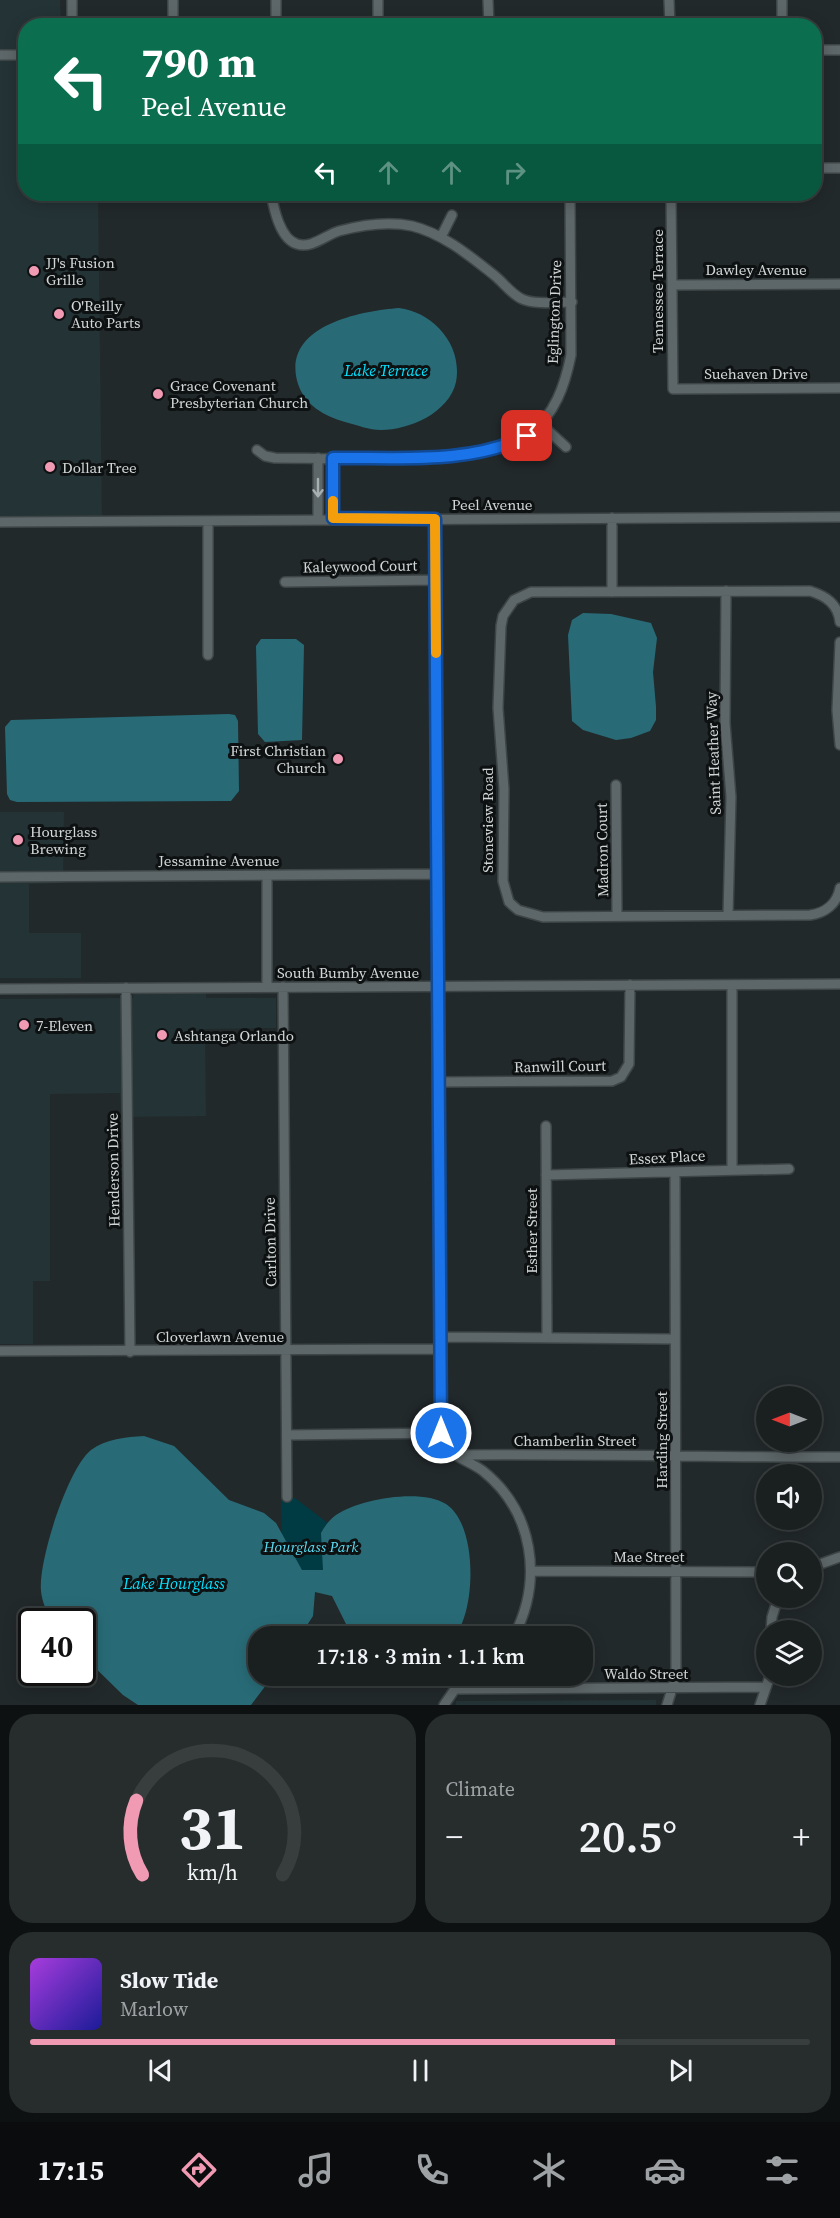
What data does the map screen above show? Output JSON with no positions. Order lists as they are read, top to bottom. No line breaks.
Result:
{"streets":{"street":["Dawley Avenue","Tennessee Terrace","Eglington Drive","Suehaven Drive","Peel Avenue","Kaleywood Court","Saint Heather Way","Stoneview Road","Madron Court","Jessamine Avenue","South Bumby Avenue","Ranwill Court","Essex Place","Henderson Drive","Esther Street","Carlton Drive","Cloverlawn Avenue","Chamberlin Street","Harding Street","Mae Street","Waldo Street"]},"crossings":[["Dawley Avenue","Tennessee Terrace"],["Tennessee Terrace","Suehaven Drive"],["Saint Heather Way","Stoneview Road"],["Stoneview Road","Madron Court"],["South Bumby Avenue","Ranwill Court"],["South Bumby Avenue","Henderson Drive"],["South Bumby Avenue","Carlton Drive"],["Essex Place","Esther Street"],["Essex Place","Harding Street"],["Henderson Drive","Cloverlawn Avenue"],["Carlton Drive","Cloverlawn Avenue"],["Chamberlin Street","Harding Street"],["Harding Street","Mae Street"],["Harding Street","Waldo Street"]],"water":["Lake Terrace","Lake Hourglass"],"parks":["Hourglass Park"],"places":["JJ's Fusion Grille","O'Reilly Auto Parts","Grace Covenant Presbyterian Church","Dollar Tree","First Christian Church","Hourglass Brewing","7-Eleven","Ashtanga Orlando"],"north":"left","page":{"turn":["790 m","Peel Avenue"],"limit":"40","trip":"17:18 · 3 min · 1.1 km","tile":"Climate","heat":["−","20.5°","+"],"song":["Slow Tide","Marlow"],"tabs":"17:15","gauge":["31","km/h"]}}
